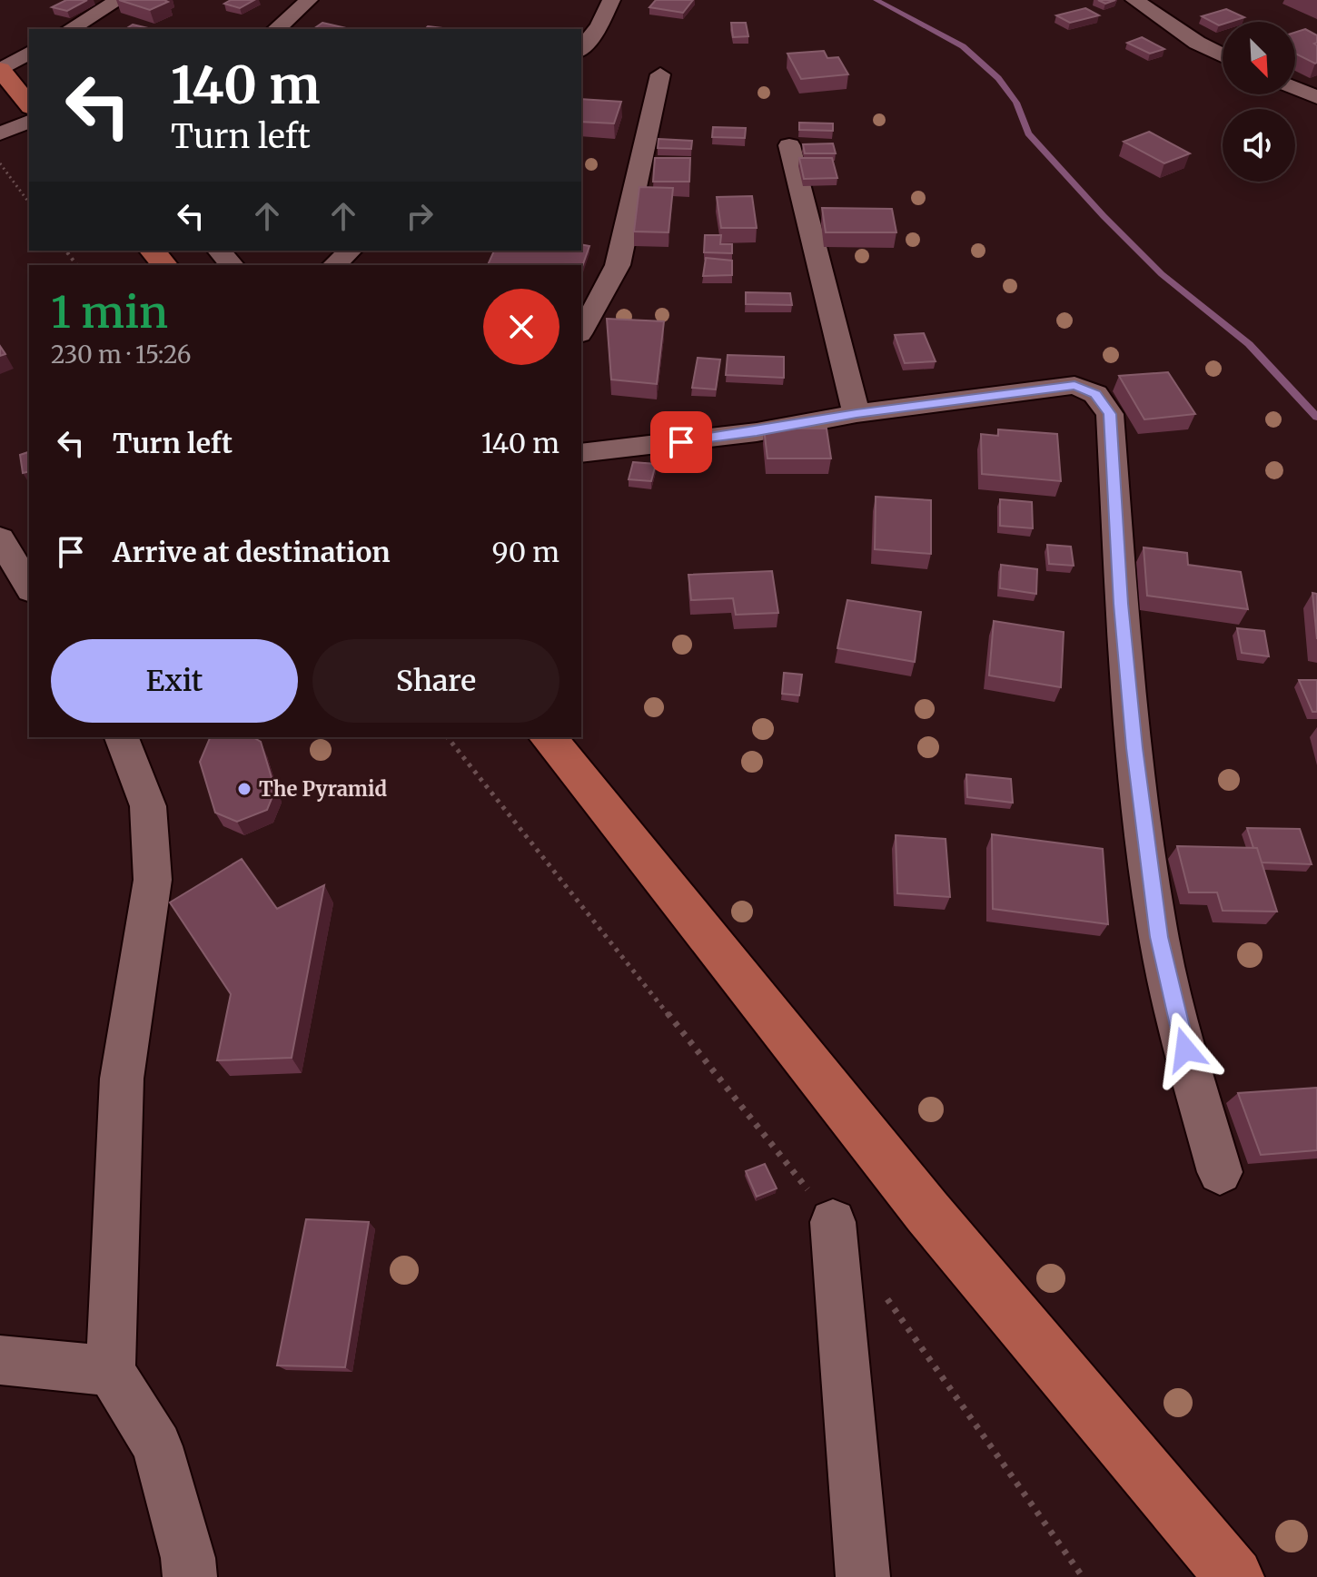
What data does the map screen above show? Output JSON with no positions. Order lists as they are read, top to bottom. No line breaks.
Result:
{"places":["The Pyramid"],"north":"bottom right","page":{"turn":["140 m","Turn left"],"heading":["1 min","230 m · 15:26"],"list":[{"name":"Turn left","value":"140 m"},{"name":"Arrive at destination","value":"90 m"}],"buttons":["Exit","Share"]}}
